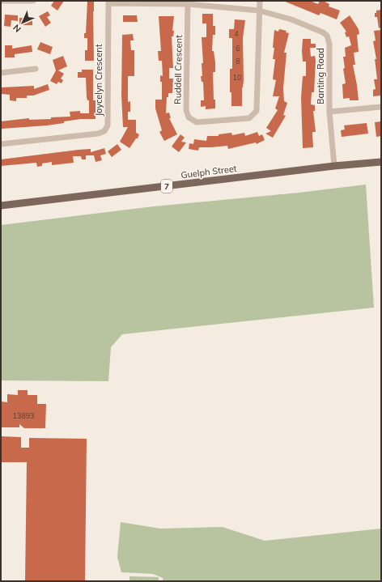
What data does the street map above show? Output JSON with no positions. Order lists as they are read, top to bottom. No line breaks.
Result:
{"streets":{"main road":["Guelph Street","7"],"street":["Ruddell Crescent","Banting Road","Joycelyn Crescent"]},"crossings":[["Ruddell Crescent","Banting Road"],["Banting Road","Joycelyn Crescent"],["Banting Road","Guelph Street"]],"house_numbers":["4","6","8","10","13893"],"north":"bottom left"}
